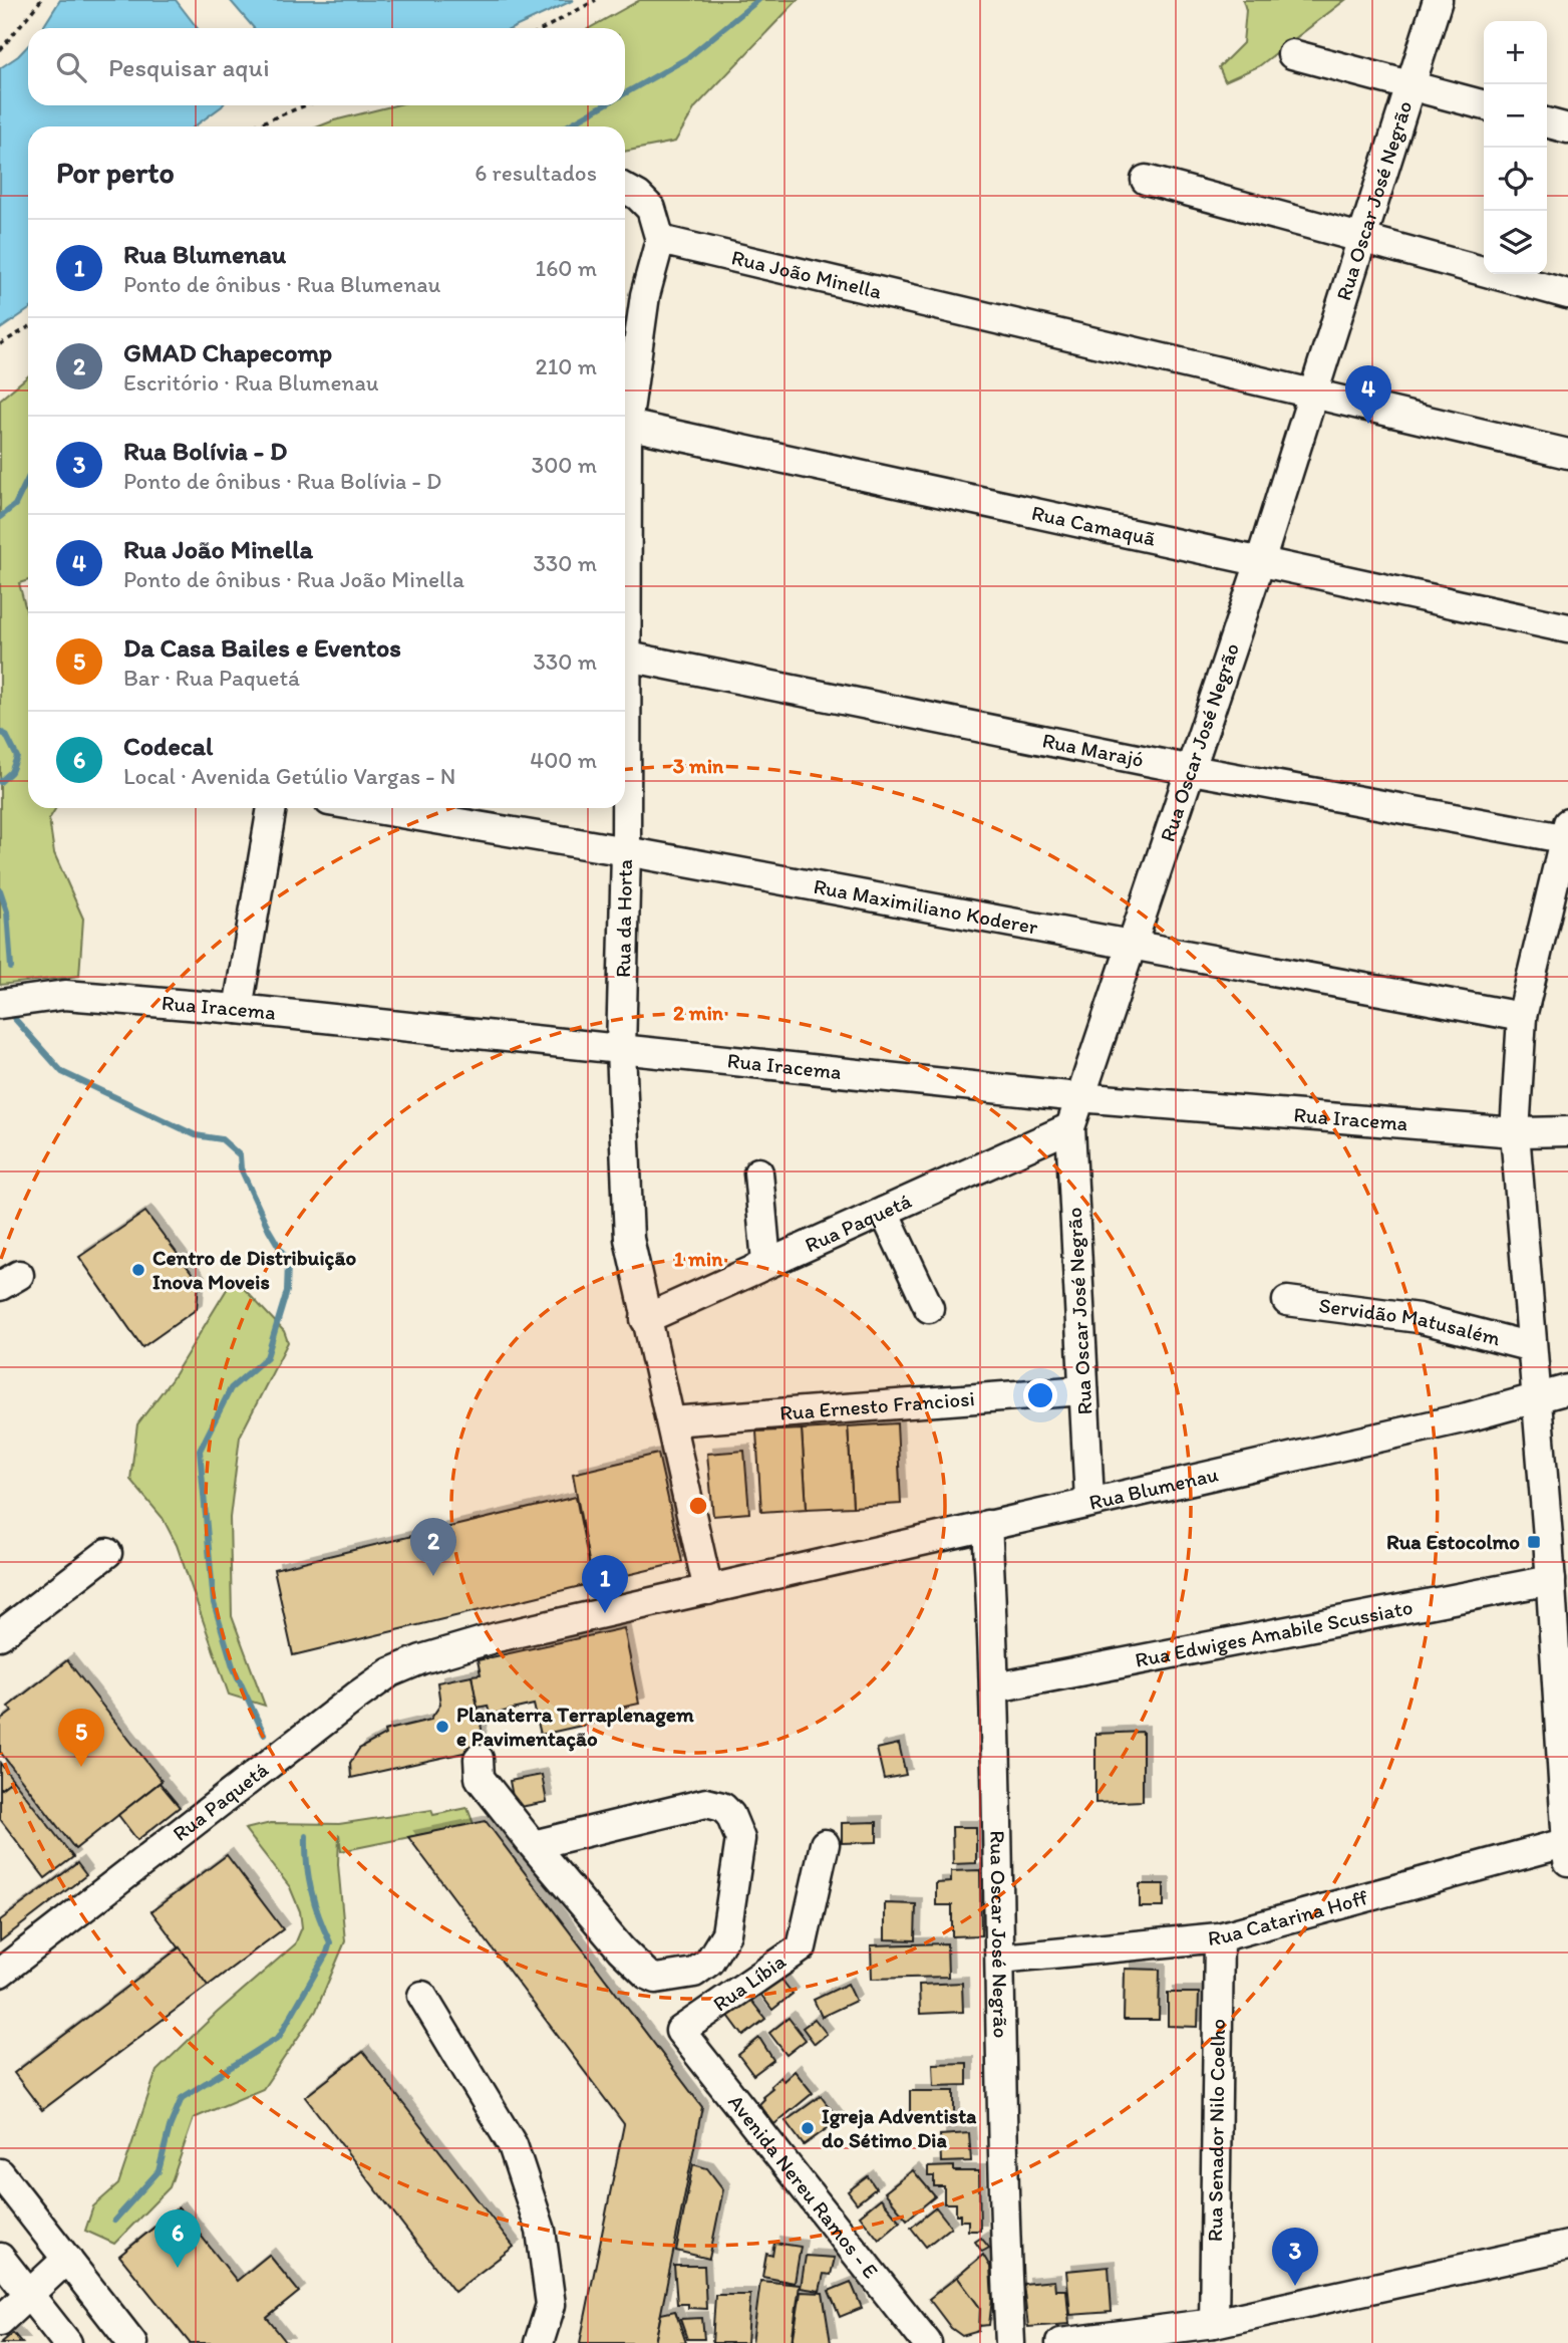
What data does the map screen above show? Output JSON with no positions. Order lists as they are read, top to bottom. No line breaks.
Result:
{"streets":{"street":["Rua Oscar José Negrão","Rua João Minella","Rua Camaquã","Rua Marajó","Rua Maximiliano Koderer","Rua da Horta","Rua Iracema","Rua Paquetá","Servidão Matusalém","Rua Ernesto Franciosi","Rua Blumenau","Rua Edwiges Amabile Scussiato","Rua Catarina Hoff","Rua Líbia","Rua Senador Nilo Coelho","Avenida Nereu Ramos - E"]},"crossings":[["Rua Oscar José Negrão","Rua João Minella"],["Rua Oscar José Negrão","Rua Camaquã"],["Rua Oscar José Negrão","Rua Marajó"],["Rua Oscar José Negrão","Rua Maximiliano Koderer"],["Rua Oscar José Negrão","Rua Iracema"],["Rua Oscar José Negrão","Rua Paquetá"],["Rua Oscar José Negrão","Rua Ernesto Franciosi"],["Rua Oscar José Negrão","Rua Blumenau"],["Rua Oscar José Negrão","Rua Edwiges Amabile Scussiato"],["Rua Oscar José Negrão","Rua Catarina Hoff"],["Rua João Minella","Rua da Horta"],["Rua Maximiliano Koderer","Rua da Horta"],["Rua da Horta","Rua Iracema"],["Rua da Horta","Rua Paquetá"],["Rua da Horta","Rua Ernesto Franciosi"],["Rua da Horta","Rua Blumenau"],["Rua Paquetá","Rua Blumenau"],["Rua Catarina Hoff","Rua Senador Nilo Coelho"],["Rua Líbia","Avenida Nereu Ramos - E"]],"places":{"other":["Centro de Distribuição Inova Moveis","Planaterra Terraplenagem e Pavimentação","Igreja Adventista do Sétimo Dia"],"transit":["Rua Estocolmo"]},"page":{"map_buttons":["+","−"],"search":"Pesquisar aqui","heading":["Por perto","6 resultados"],"list":[{"mark":"1","name":"Rua Blumenau","note":"Ponto de ônibus · Rua Blumenau","value":"160 m"},{"mark":"2","name":"GMAD Chapecomp","note":"Escritório · Rua Blumenau","value":"210 m"},{"mark":"3","name":"Rua Bolívia - D","note":"Ponto de ônibus · Rua Bolívia - D","value":"300 m"},{"mark":"4","name":"Rua João Minella","note":"Ponto de ônibus · Rua João Minella","value":"330 m"},{"mark":"5","name":"Da Casa Bailes e Eventos","note":"Bar · Rua Paquetá","value":"330 m"},{"mark":"6","name":"Codecal","note":"Local · Avenida Getúlio Vargas - N","value":"400 m"}],"pins":["4","2","1","5","6","3"]},"rings":["3 min","2 min","1 min"]}
